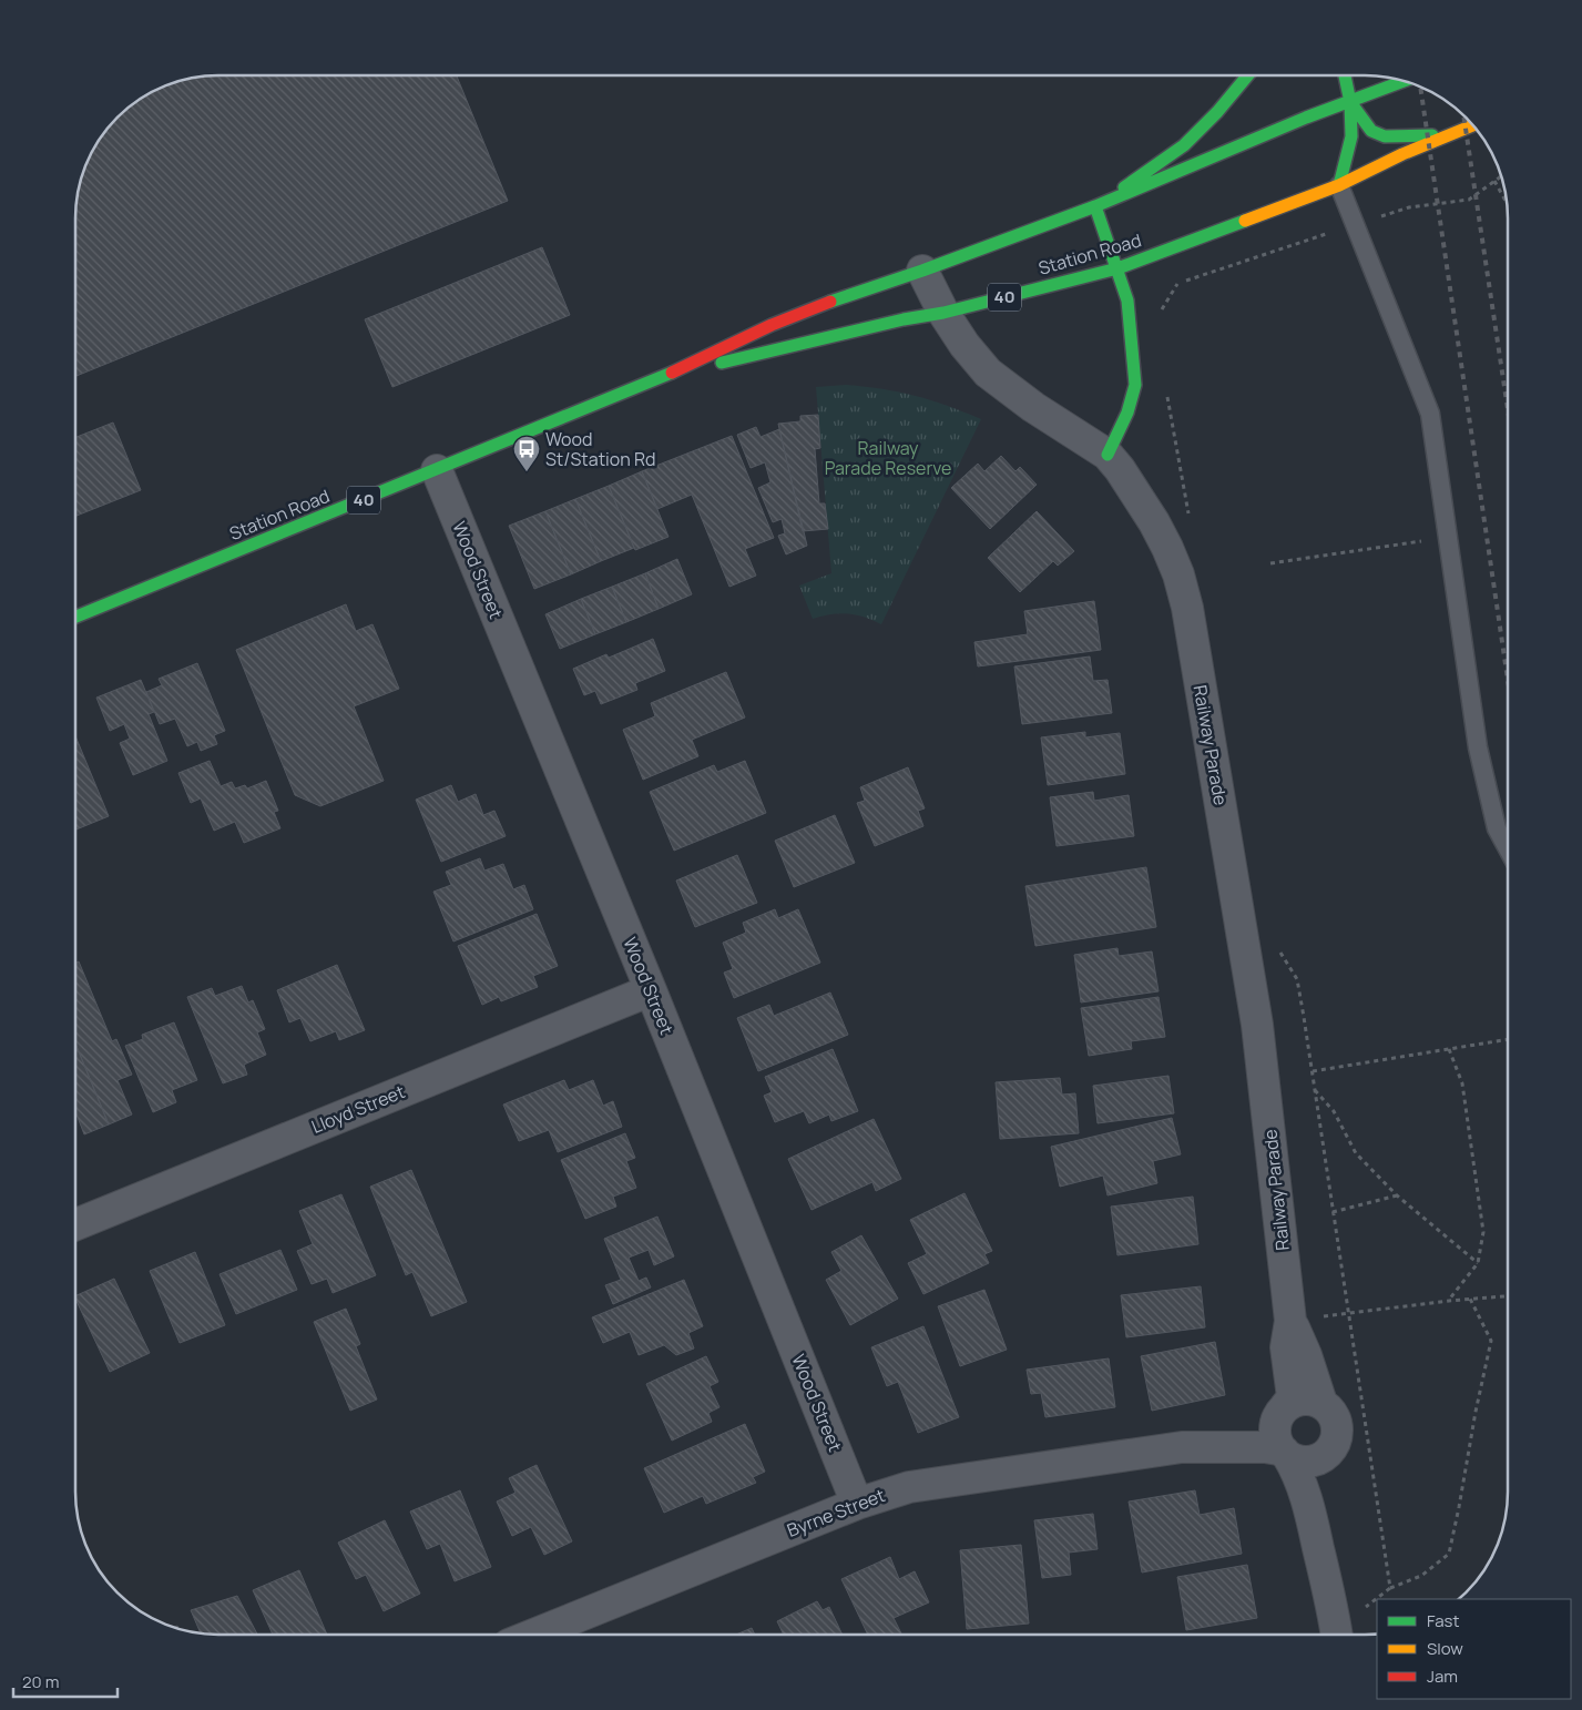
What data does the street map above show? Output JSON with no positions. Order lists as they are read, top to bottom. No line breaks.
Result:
{"streets":{"main road":["Station Road","40"],"street":["Wood Street","Railway Parade","Lloyd Street","Byrne Street"]},"crossings":[["Station Road","40"],["Station Road","Wood Street"],["Station Road","Railway Parade"],["Wood Street","Lloyd Street"],["Wood Street","Byrne Street"],["Railway Parade","Byrne Street"]],"parks":["Railway Parade Reserve"],"places":{"bus stop":["Wood St/Station Rd"]},"legend":["Fast","Slow","Jam"],"scale_bar":"20 m"}
